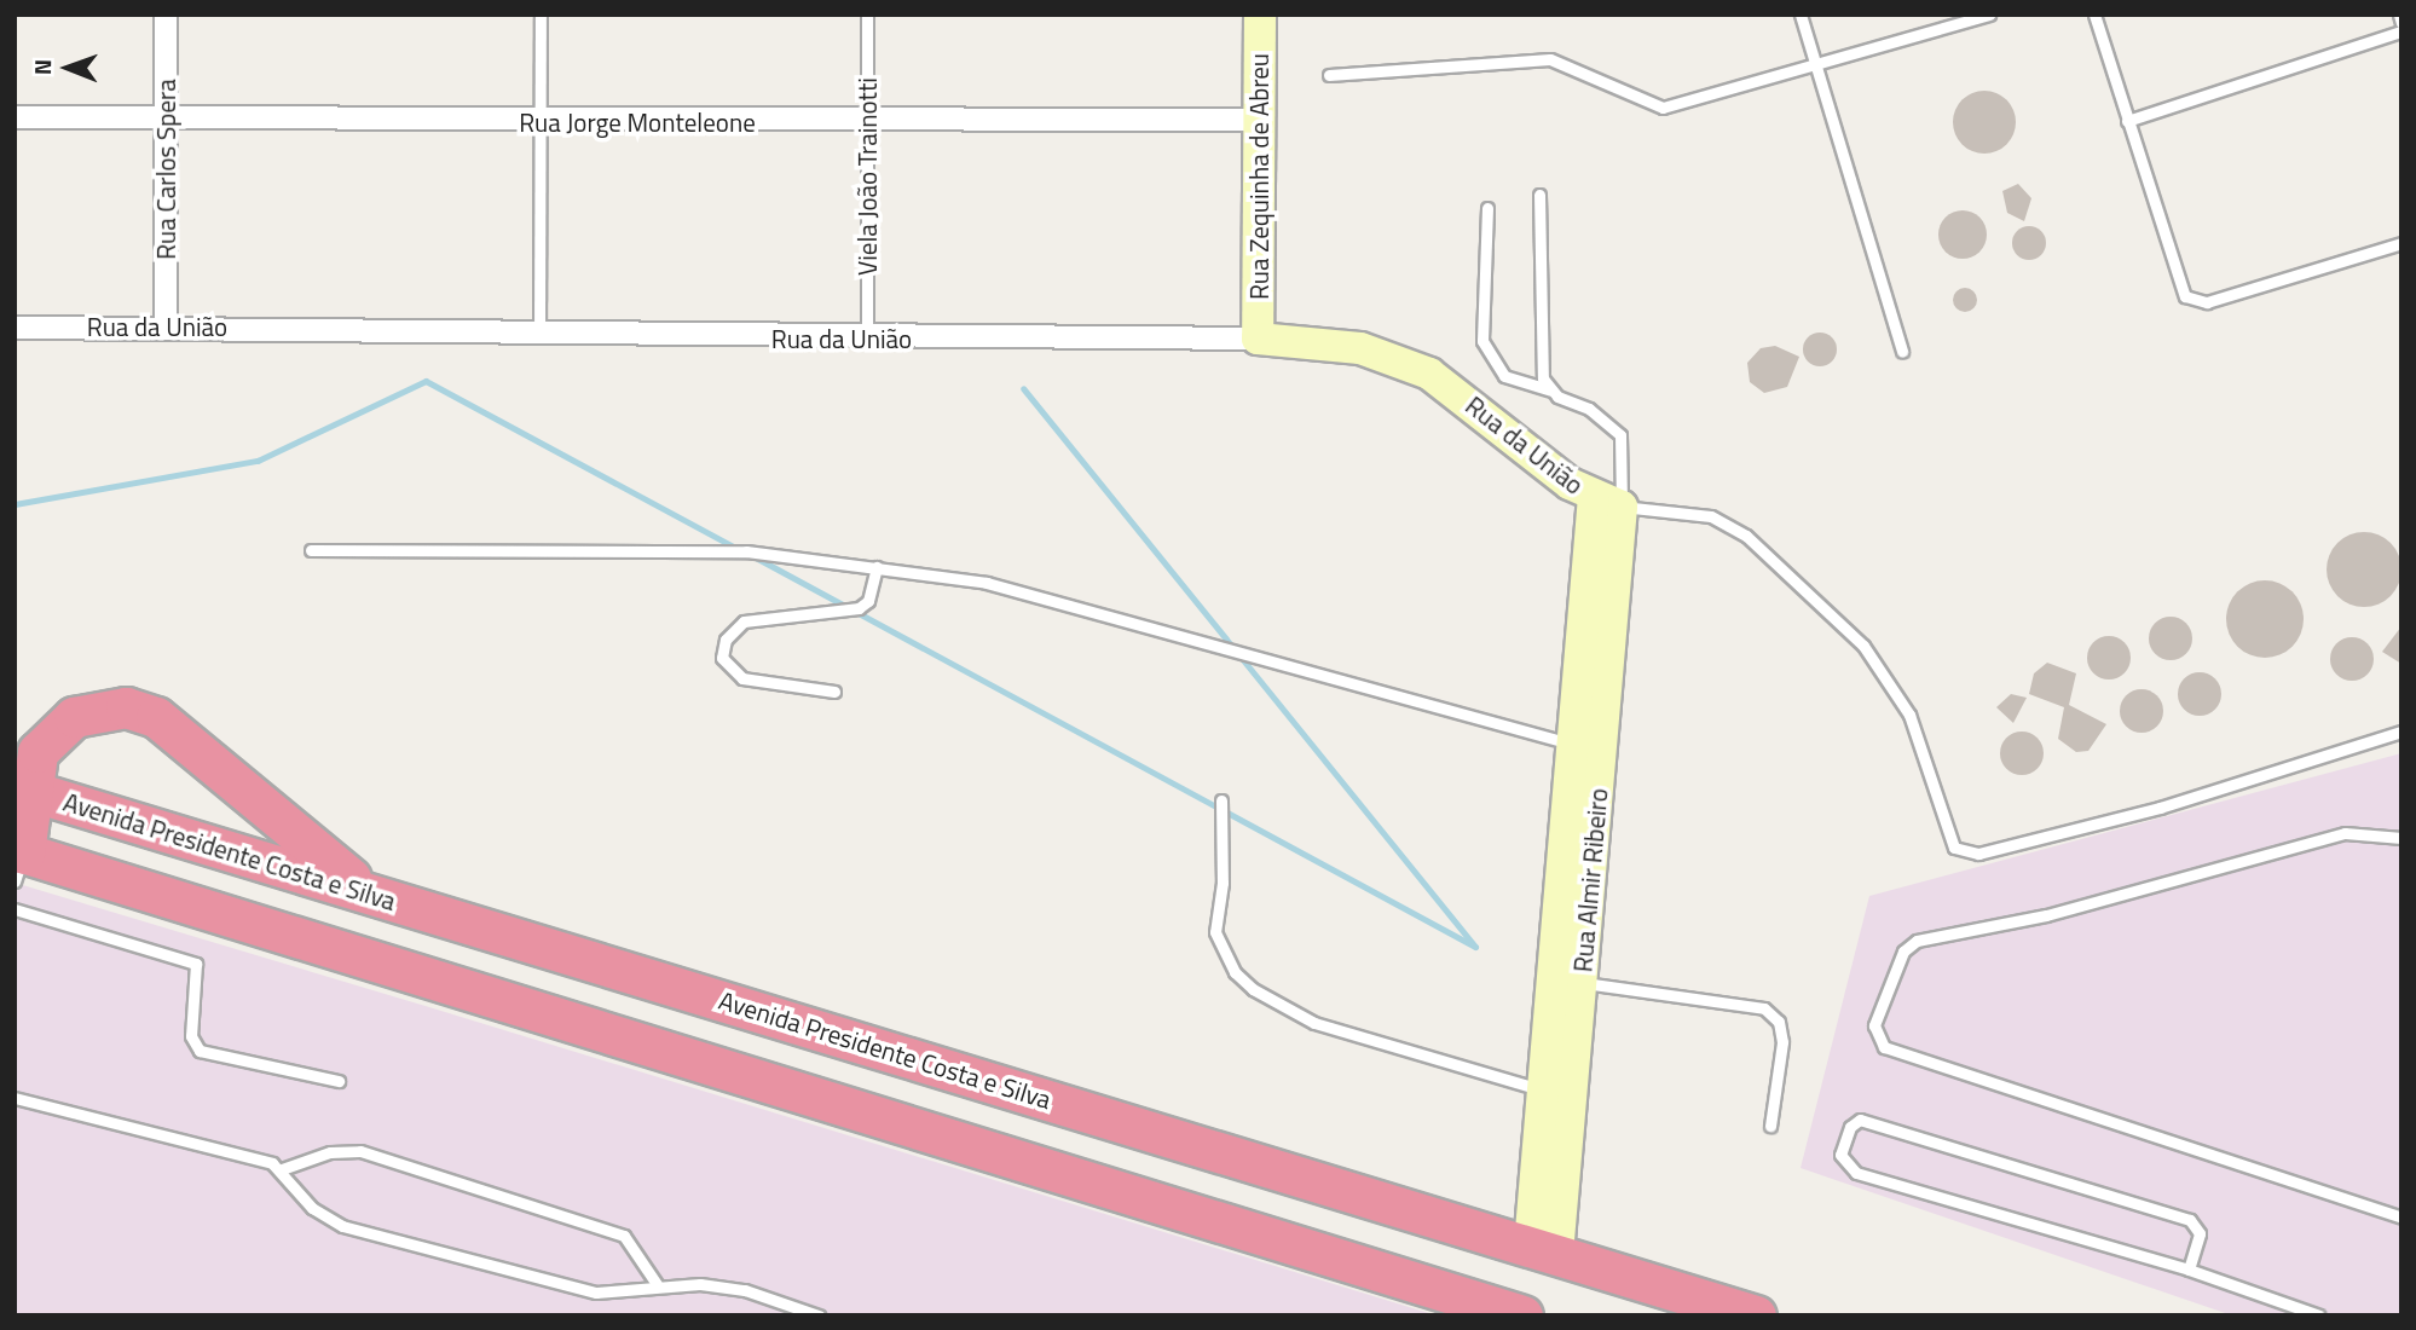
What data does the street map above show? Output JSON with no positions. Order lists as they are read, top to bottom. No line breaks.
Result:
{"streets":{"highway":["Avenida Presidente Costa e Silva"],"street":["Rua Jorge Monteleone","Rua Carlos Spera","Rua Zequinha de Abreu","Rua da União","Rua Almir Ribeiro"],"lane":["Viela João Trainotti"]},"crossings":[["Rua Jorge Monteleone","Rua Carlos Spera"],["Rua Jorge Monteleone","Viela João Trainotti"],["Rua Jorge Monteleone","Rua Zequinha de Abreu"],["Rua Carlos Spera","Rua da União"],["Viela João Trainotti","Rua da União"],["Rua Zequinha de Abreu","Rua da União"],["Rua da União","Rua Almir Ribeiro"],["Avenida Presidente Costa e Silva","Rua Almir Ribeiro"]],"north":"left"}
